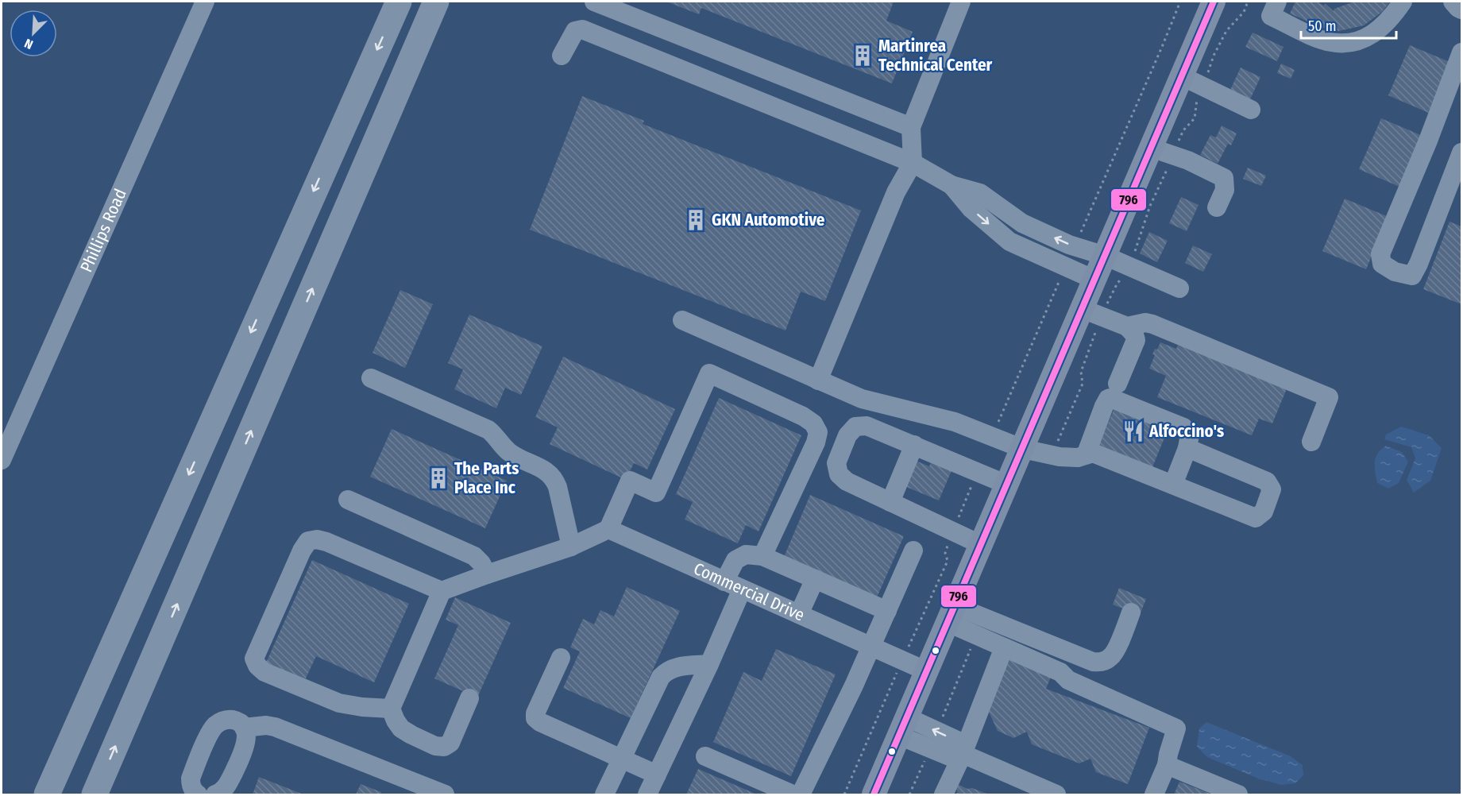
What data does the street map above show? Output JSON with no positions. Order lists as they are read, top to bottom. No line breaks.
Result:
{"streets":{"street":["Phillips Road","Commercial Drive"]},"places":{"building":["Martinrea Technical Center","GKN Automotive","The Parts Place Inc"],"restaurant":["Alfoccino's"]},"lines":["transit line 796"],"scale_bar":"50 m","north":"bottom left"}
